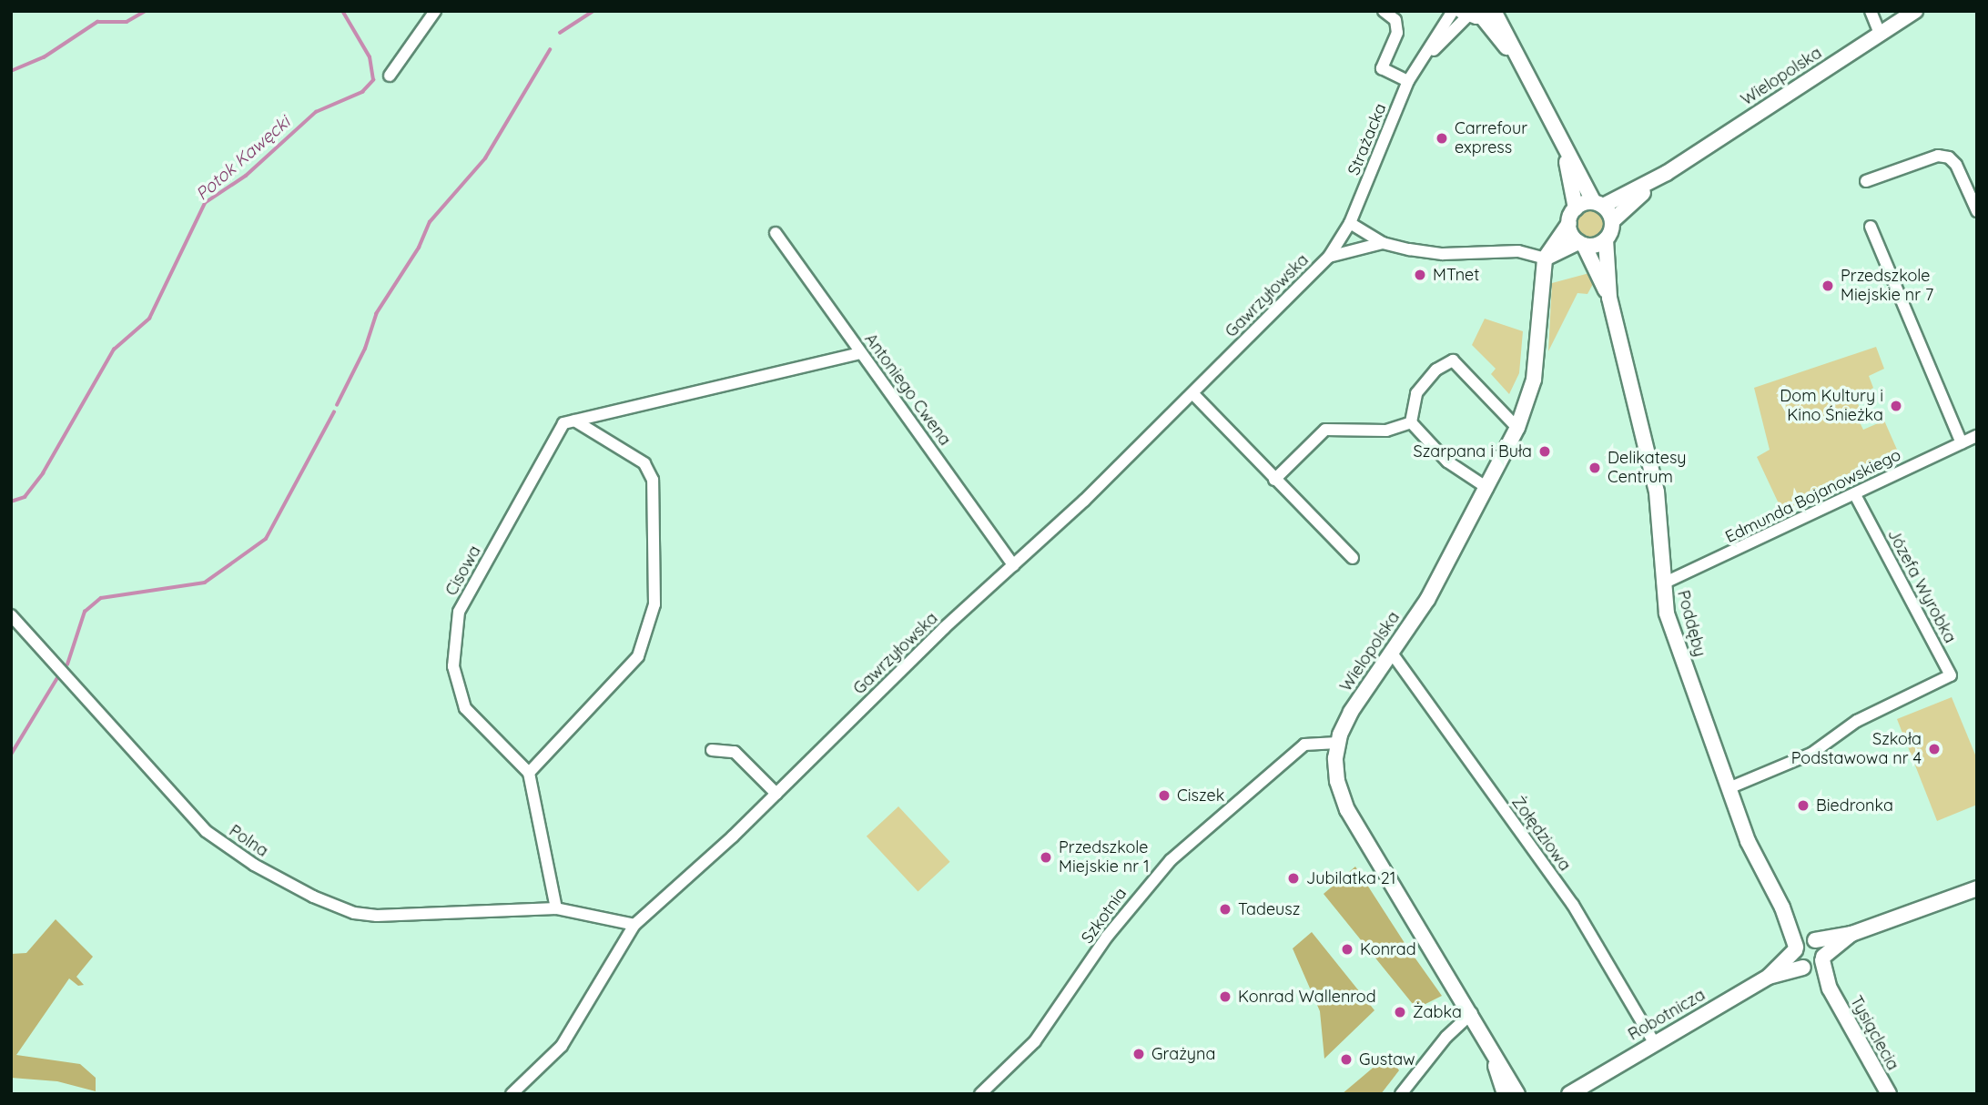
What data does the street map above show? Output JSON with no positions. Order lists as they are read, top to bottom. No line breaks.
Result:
{"streets":{"street":["Wielopolska","Strażacka","Gawrzyłowska","Antoniego Cwena","Edmunda Bojanowskiego","Cisowa","Józefa Wyrobka","Poddęby","Żołędziowa","Polna","Szkotnia","Robotnicza","Tysiąclecia"]},"crossings":[["Wielopolska","Gawrzyłowska"],["Wielopolska","Poddęby"],["Wielopolska","Żołędziowa"],["Wielopolska","Szkotnia"],["Strażacka","Gawrzyłowska"],["Gawrzyłowska","Antoniego Cwena"],["Gawrzyłowska","Polna"],["Edmunda Bojanowskiego","Józefa Wyrobka"],["Edmunda Bojanowskiego","Poddęby"],["Józefa Wyrobka","Poddęby"],["Poddęby","Robotnicza"],["Poddęby","Tysiąclecia"],["Żołędziowa","Robotnicza"],["Robotnicza","Tysiąclecia"]],"water":["Potok Kawęcki"],"places":["Carrefour express","MTnet","Przedszkole Miejskie nr 7","Dom Kultury i Kino Śnieżka","Szarpana i Buła","Delikatesy Centrum","Szkoła Podstawowa nr 4","Ciszek","Biedronka","Przedszkole Miejskie nr 1","Jubilatka 21","Tadeusz","Konrad","Konrad Wallenrod","Żabka","Grażyna","Gustaw"]}
